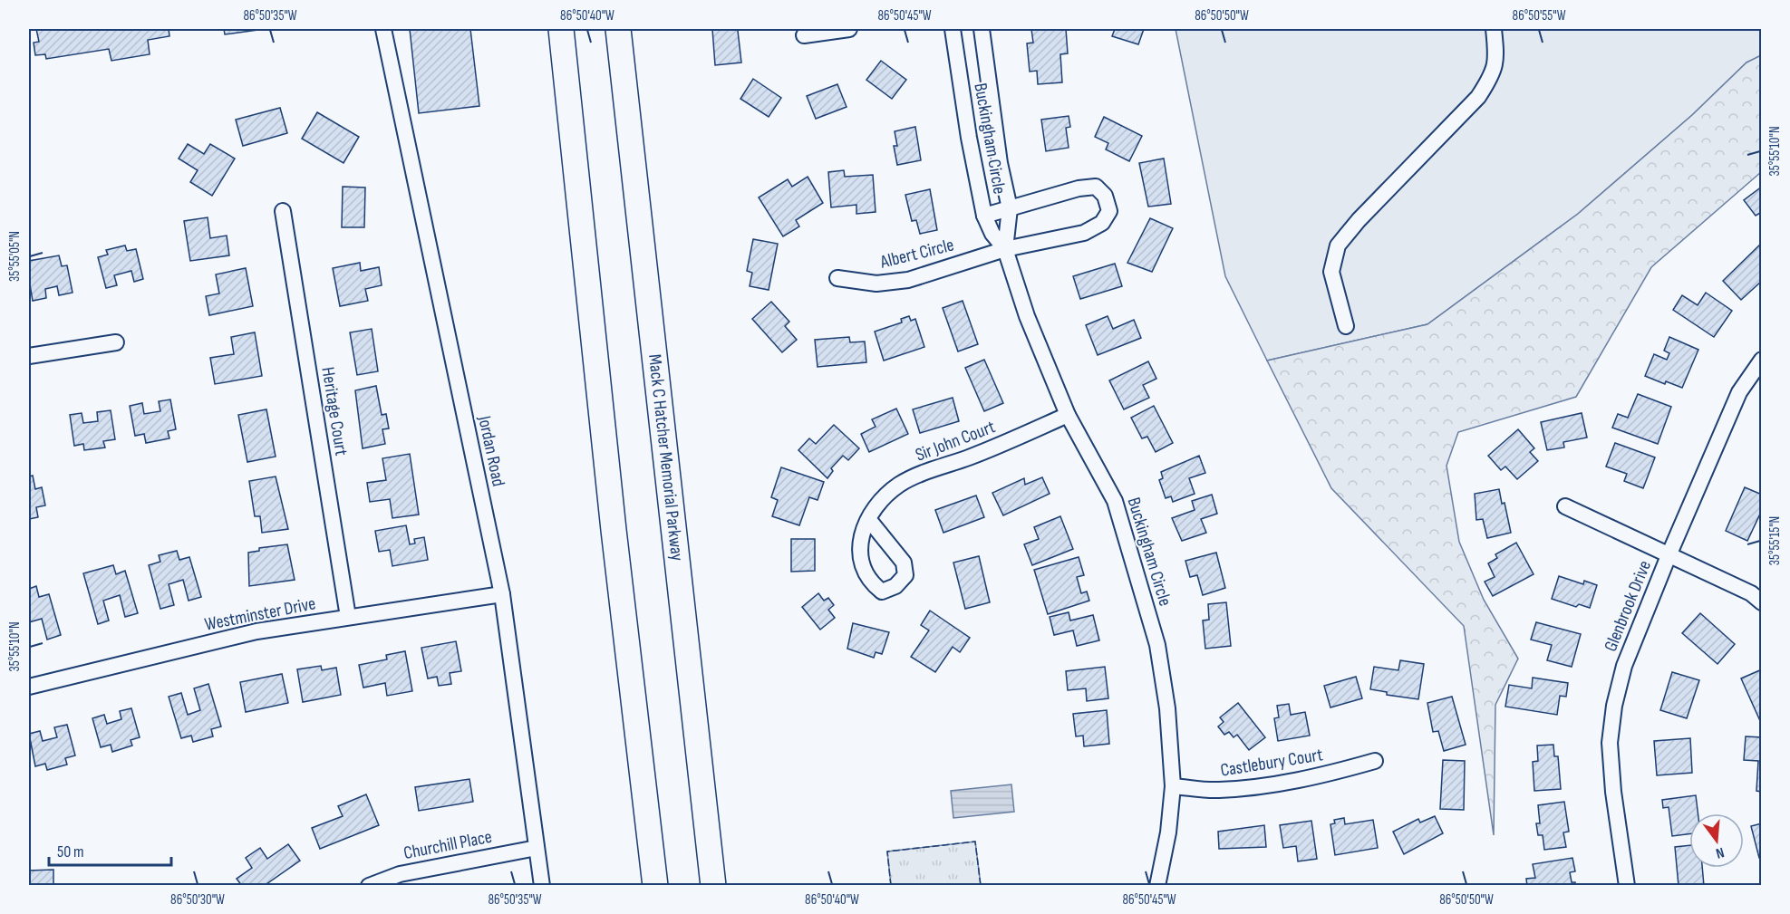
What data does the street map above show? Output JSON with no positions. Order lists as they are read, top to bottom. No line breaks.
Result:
{"streets":{"highway":["Mack C Hatcher Memorial Parkway"],"street":["Buckingham Circle","Albert Circle","Heritage Court","Sir John Court","Jordan Road","Glenbrook Drive","Westminster Drive","Castlebury Court","Churchill Place"]},"crossings":[["Buckingham Circle","Albert Circle"],["Buckingham Circle","Sir John Court"],["Buckingham Circle","Castlebury Court"],["Heritage Court","Westminster Drive"],["Jordan Road","Westminster Drive"],["Jordan Road","Churchill Place"]],"scale_bar":"50 m","north":"bottom","coordinates":["86°50'35\"W","86°50'40\"W","86°50'45\"W","86°50'50\"W","86°50'55\"W","35°55'10\"N","35°55'05\"N","35°55'15\"N","86°50'30\"W"]}
